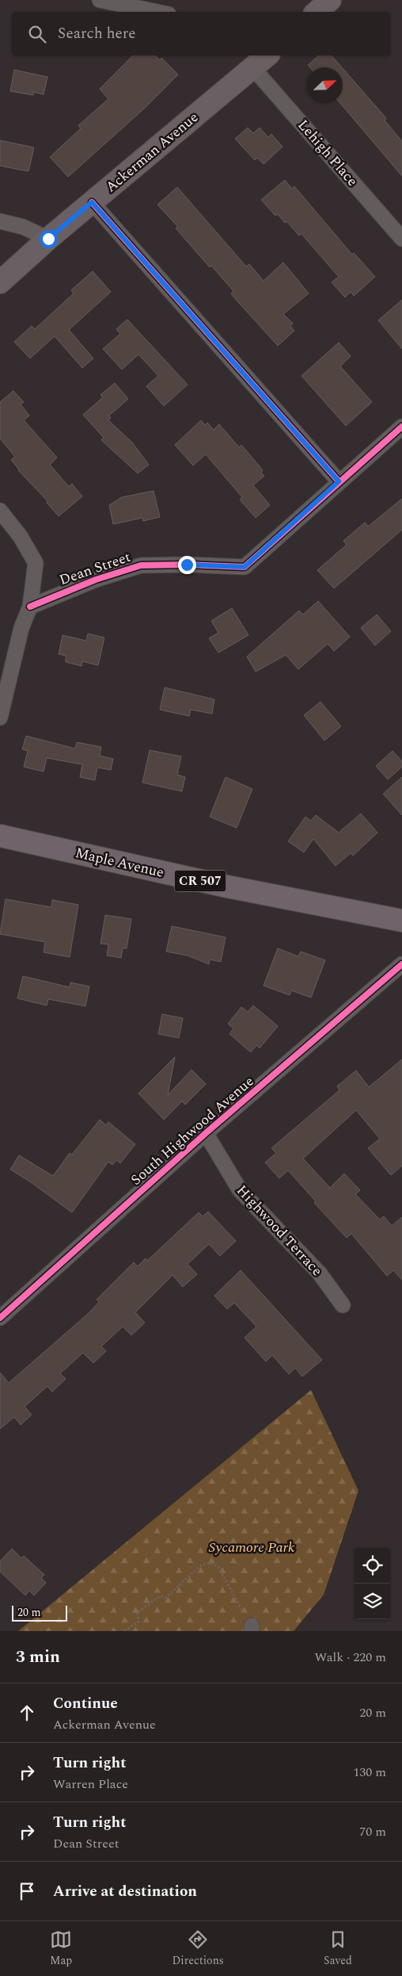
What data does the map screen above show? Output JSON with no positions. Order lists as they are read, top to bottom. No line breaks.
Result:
{"streets":{"main road":["Maple Avenue","CR 507"],"street":["Ackerman Avenue","Lehigh Place","Dean Street","South Highwood Avenue","Highwood Terrace"]},"crossings":[["Ackerman Avenue","Lehigh Place"],["South Highwood Avenue","Highwood Terrace"]],"parks":["Sycamore Park"],"scale_bar":"20 m","north":"top right","page":{"search":"Search here","scale":"20 m","heading":["3 min","Walk · 220 m"],"list":[["Continue","Ackerman Avenue","20 m"],["Turn right","Warren Place","130 m"],["Turn right","Dean Street","70 m"],"Arrive at destination"],"nav":["Map","Directions","Saved"]}}
